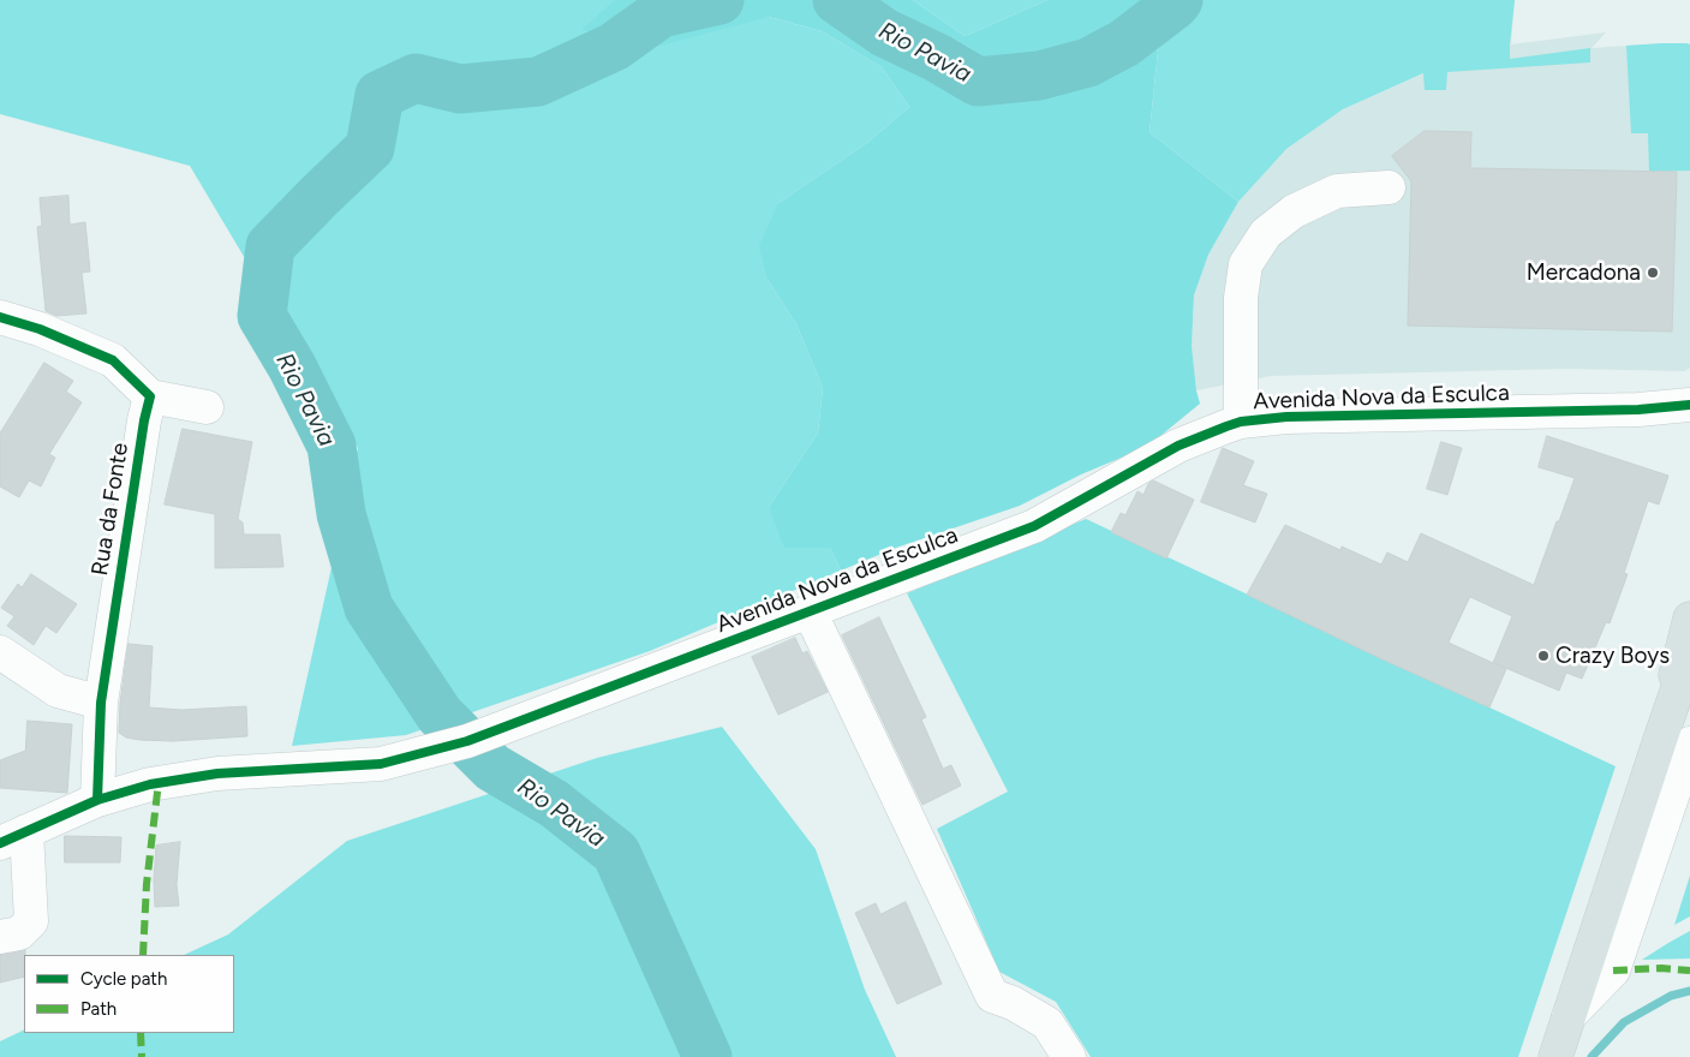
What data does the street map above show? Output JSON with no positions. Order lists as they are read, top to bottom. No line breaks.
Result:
{"streets":{"street":["Avenida Nova da Esculca","Rua da Fonte"]},"crossings":[["Avenida Nova da Esculca","Rua da Fonte"]],"water":["Rio Pavia"],"places":["Mercadona","Crazy Boys"],"legend":["Cycle path","Path"]}
